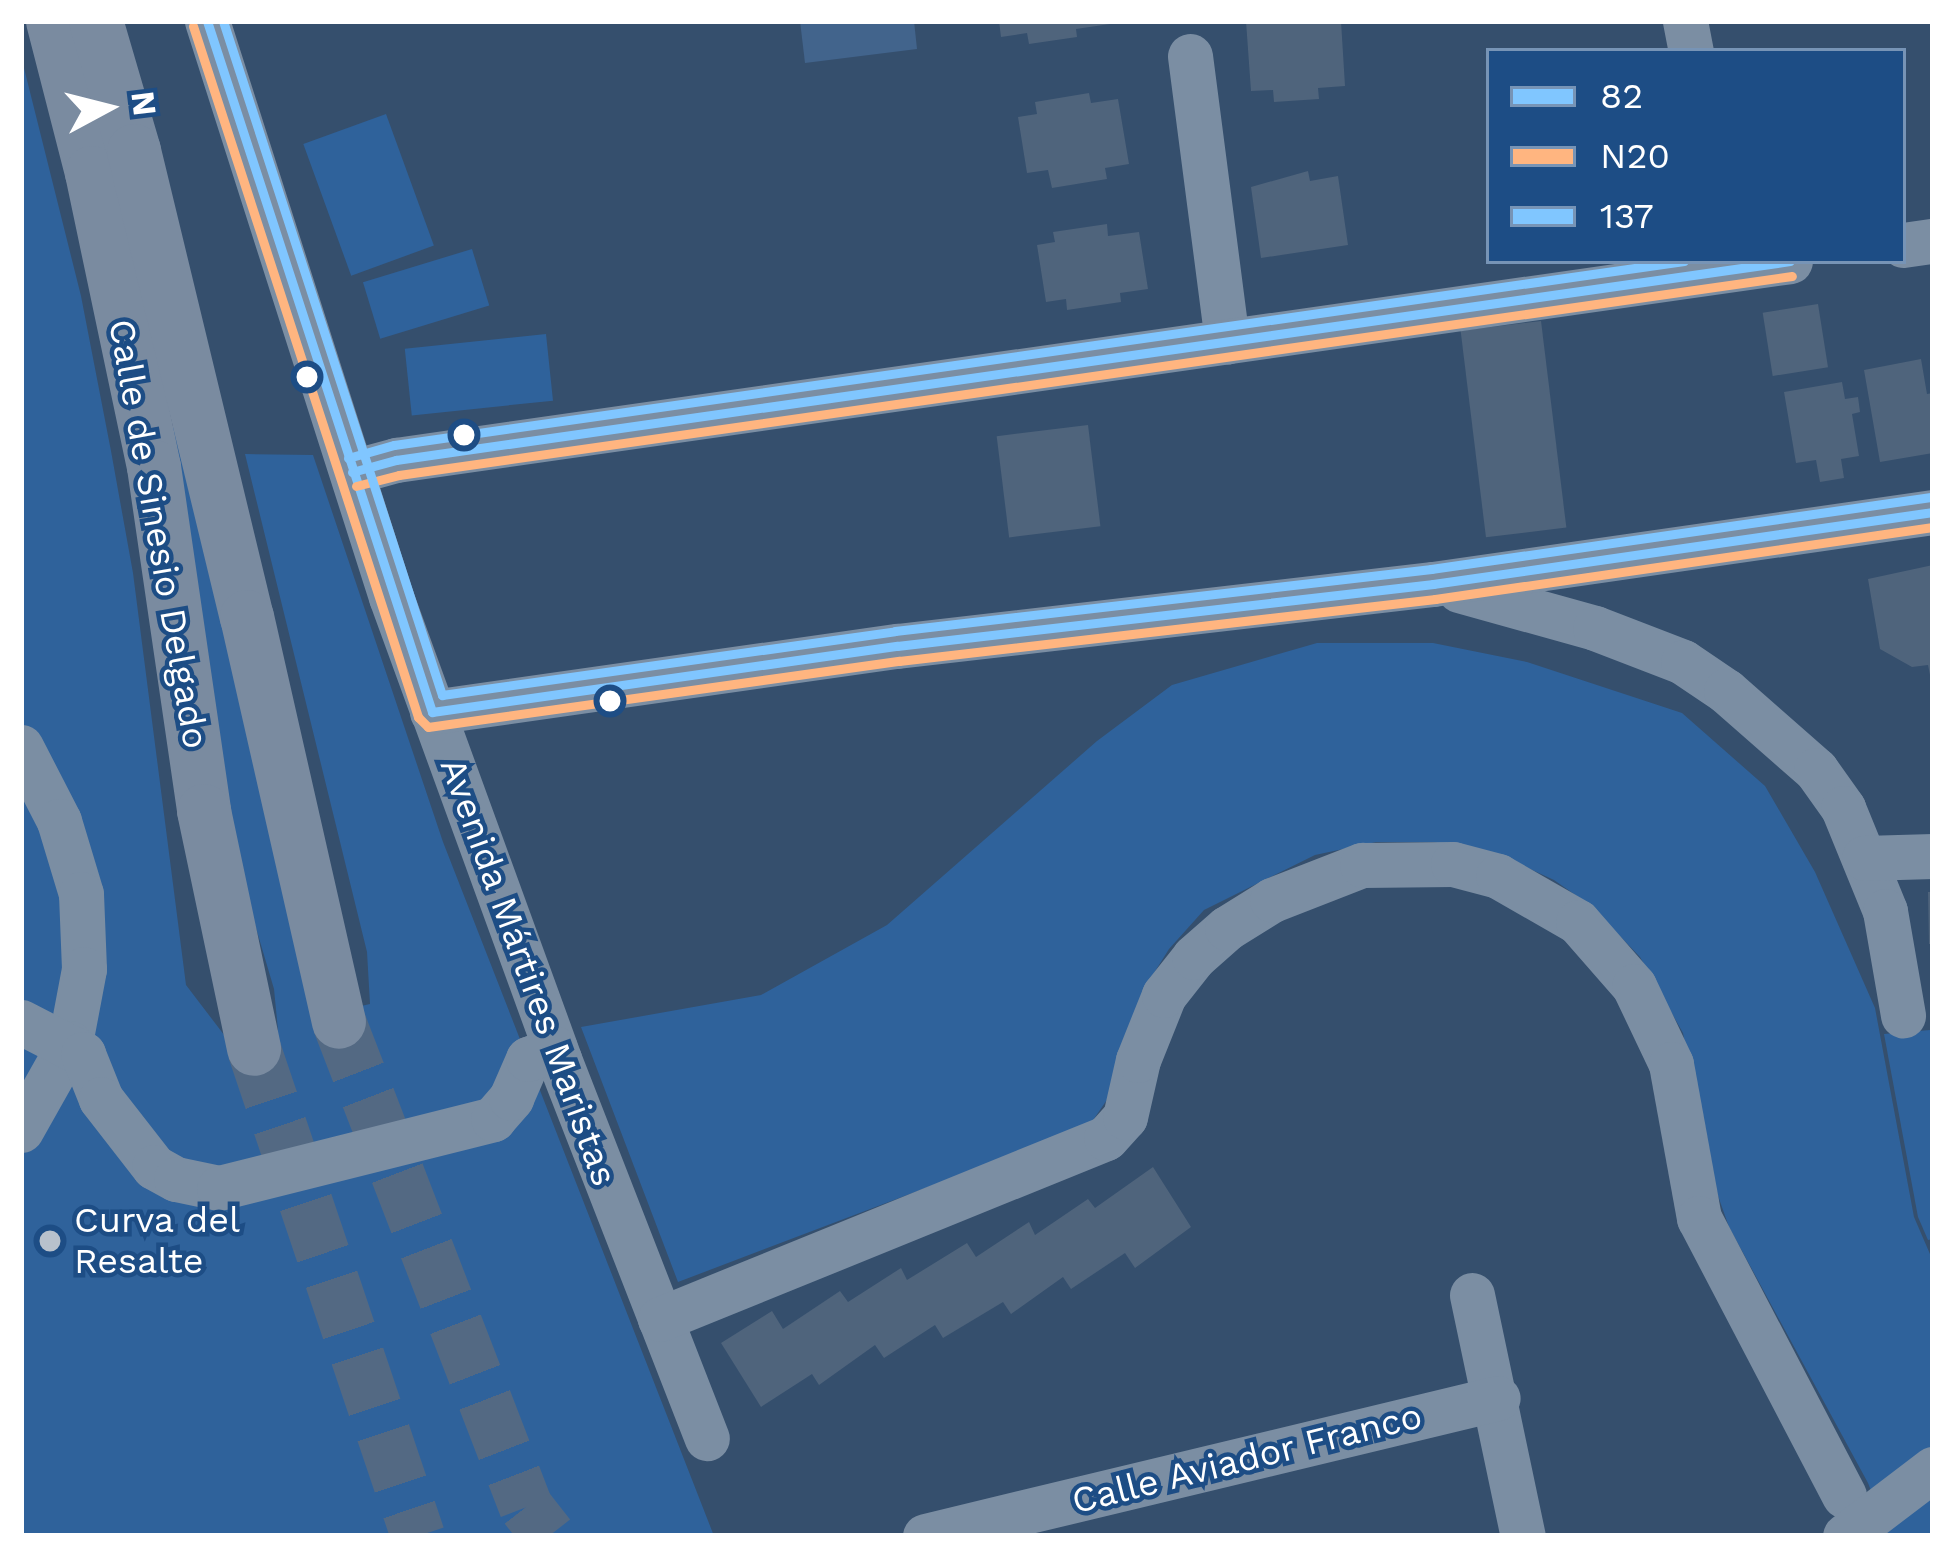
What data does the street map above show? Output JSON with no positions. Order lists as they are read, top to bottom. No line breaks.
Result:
{"streets":{"main road":["Calle de Sinesio Delgado"],"street":["Avenida Mártires Maristas","Calle Aviador Franco"]},"places":["Curva del Resalte"],"lines":["transit line 82","transit line 137","transit line N20"],"legend":["82","N20","137"],"north":"right"}
